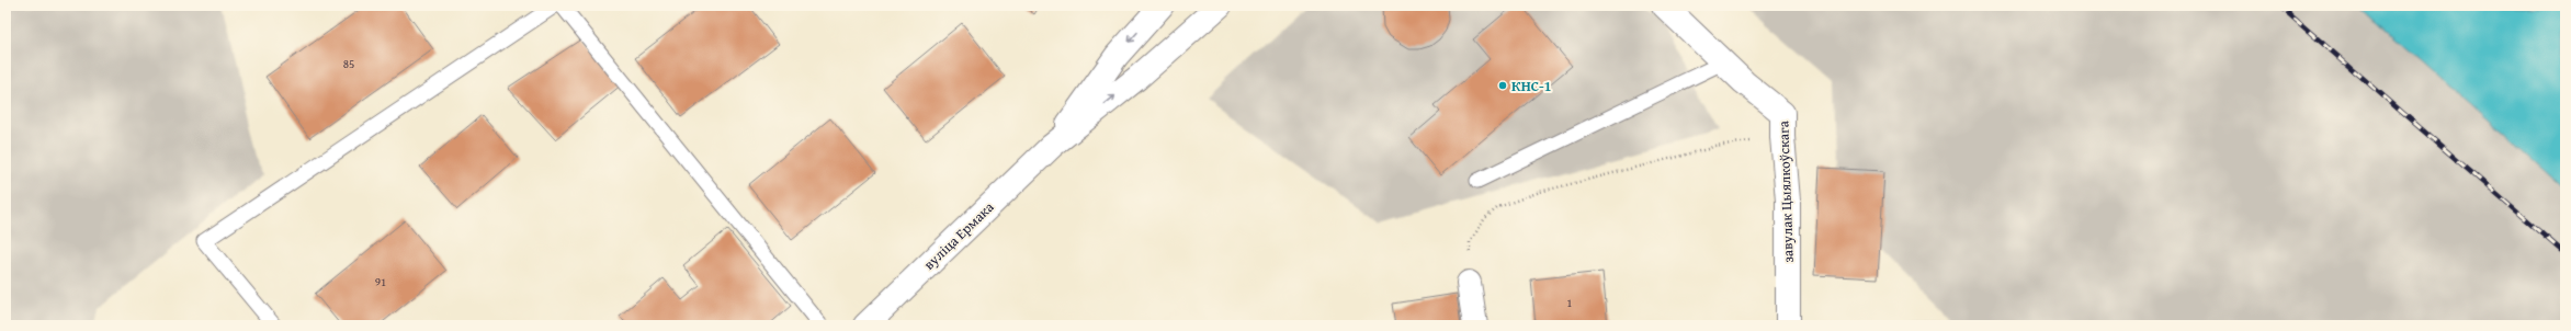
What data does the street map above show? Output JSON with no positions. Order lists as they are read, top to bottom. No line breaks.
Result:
{"streets":{"street":["завулак Цыялкоўскага","вуліца Ермака"]},"places":["КНС-1"],"house_numbers":["85","91","1"]}
